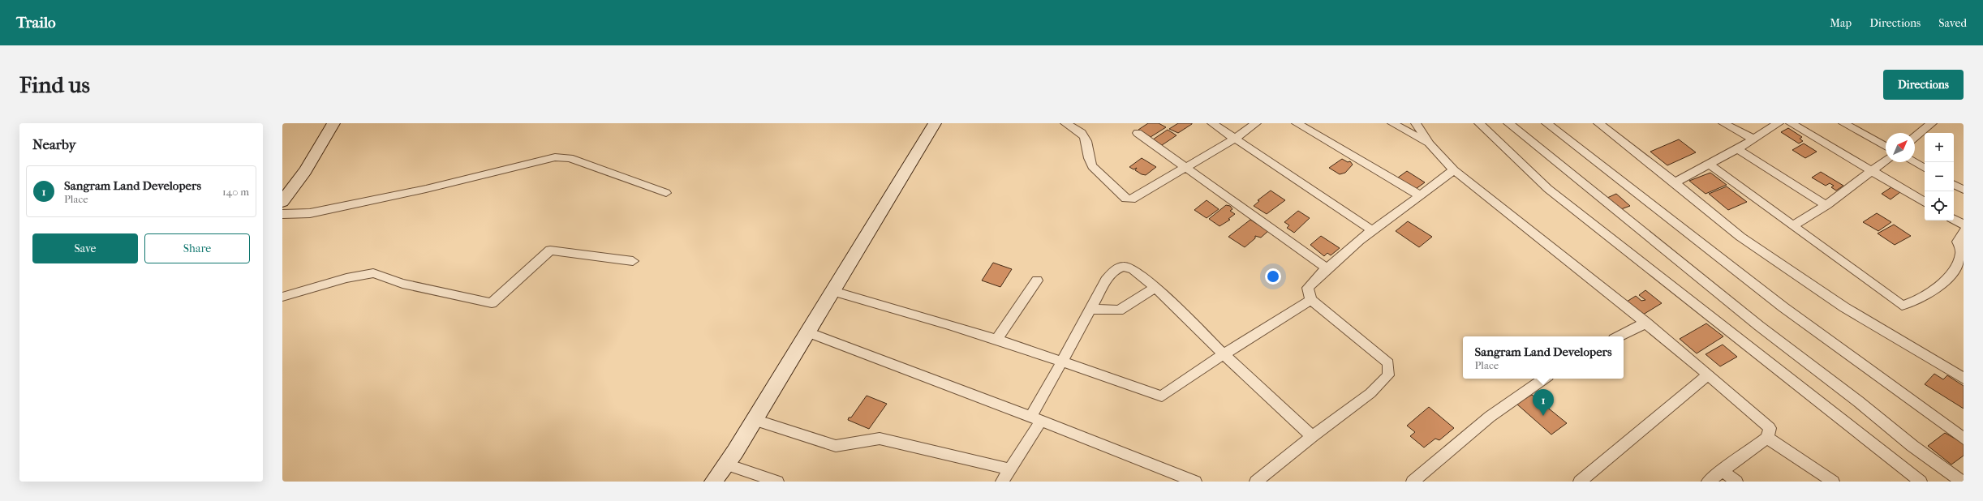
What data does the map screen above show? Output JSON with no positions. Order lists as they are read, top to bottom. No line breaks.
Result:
{"north":"top right","page":{"header":"Trailo","nav":["Map","Directions","Saved"],"buttons":["Directions",["Save","Share"]],"title":"Find us","heading":"Nearby","map_buttons":["+","−"],"list":[{"mark":"1","name":"Sangram Land Developers","note":"Place","value":"140 m"}],"popup":["Sangram Land Developers","Place"],"pins":"1"}}
